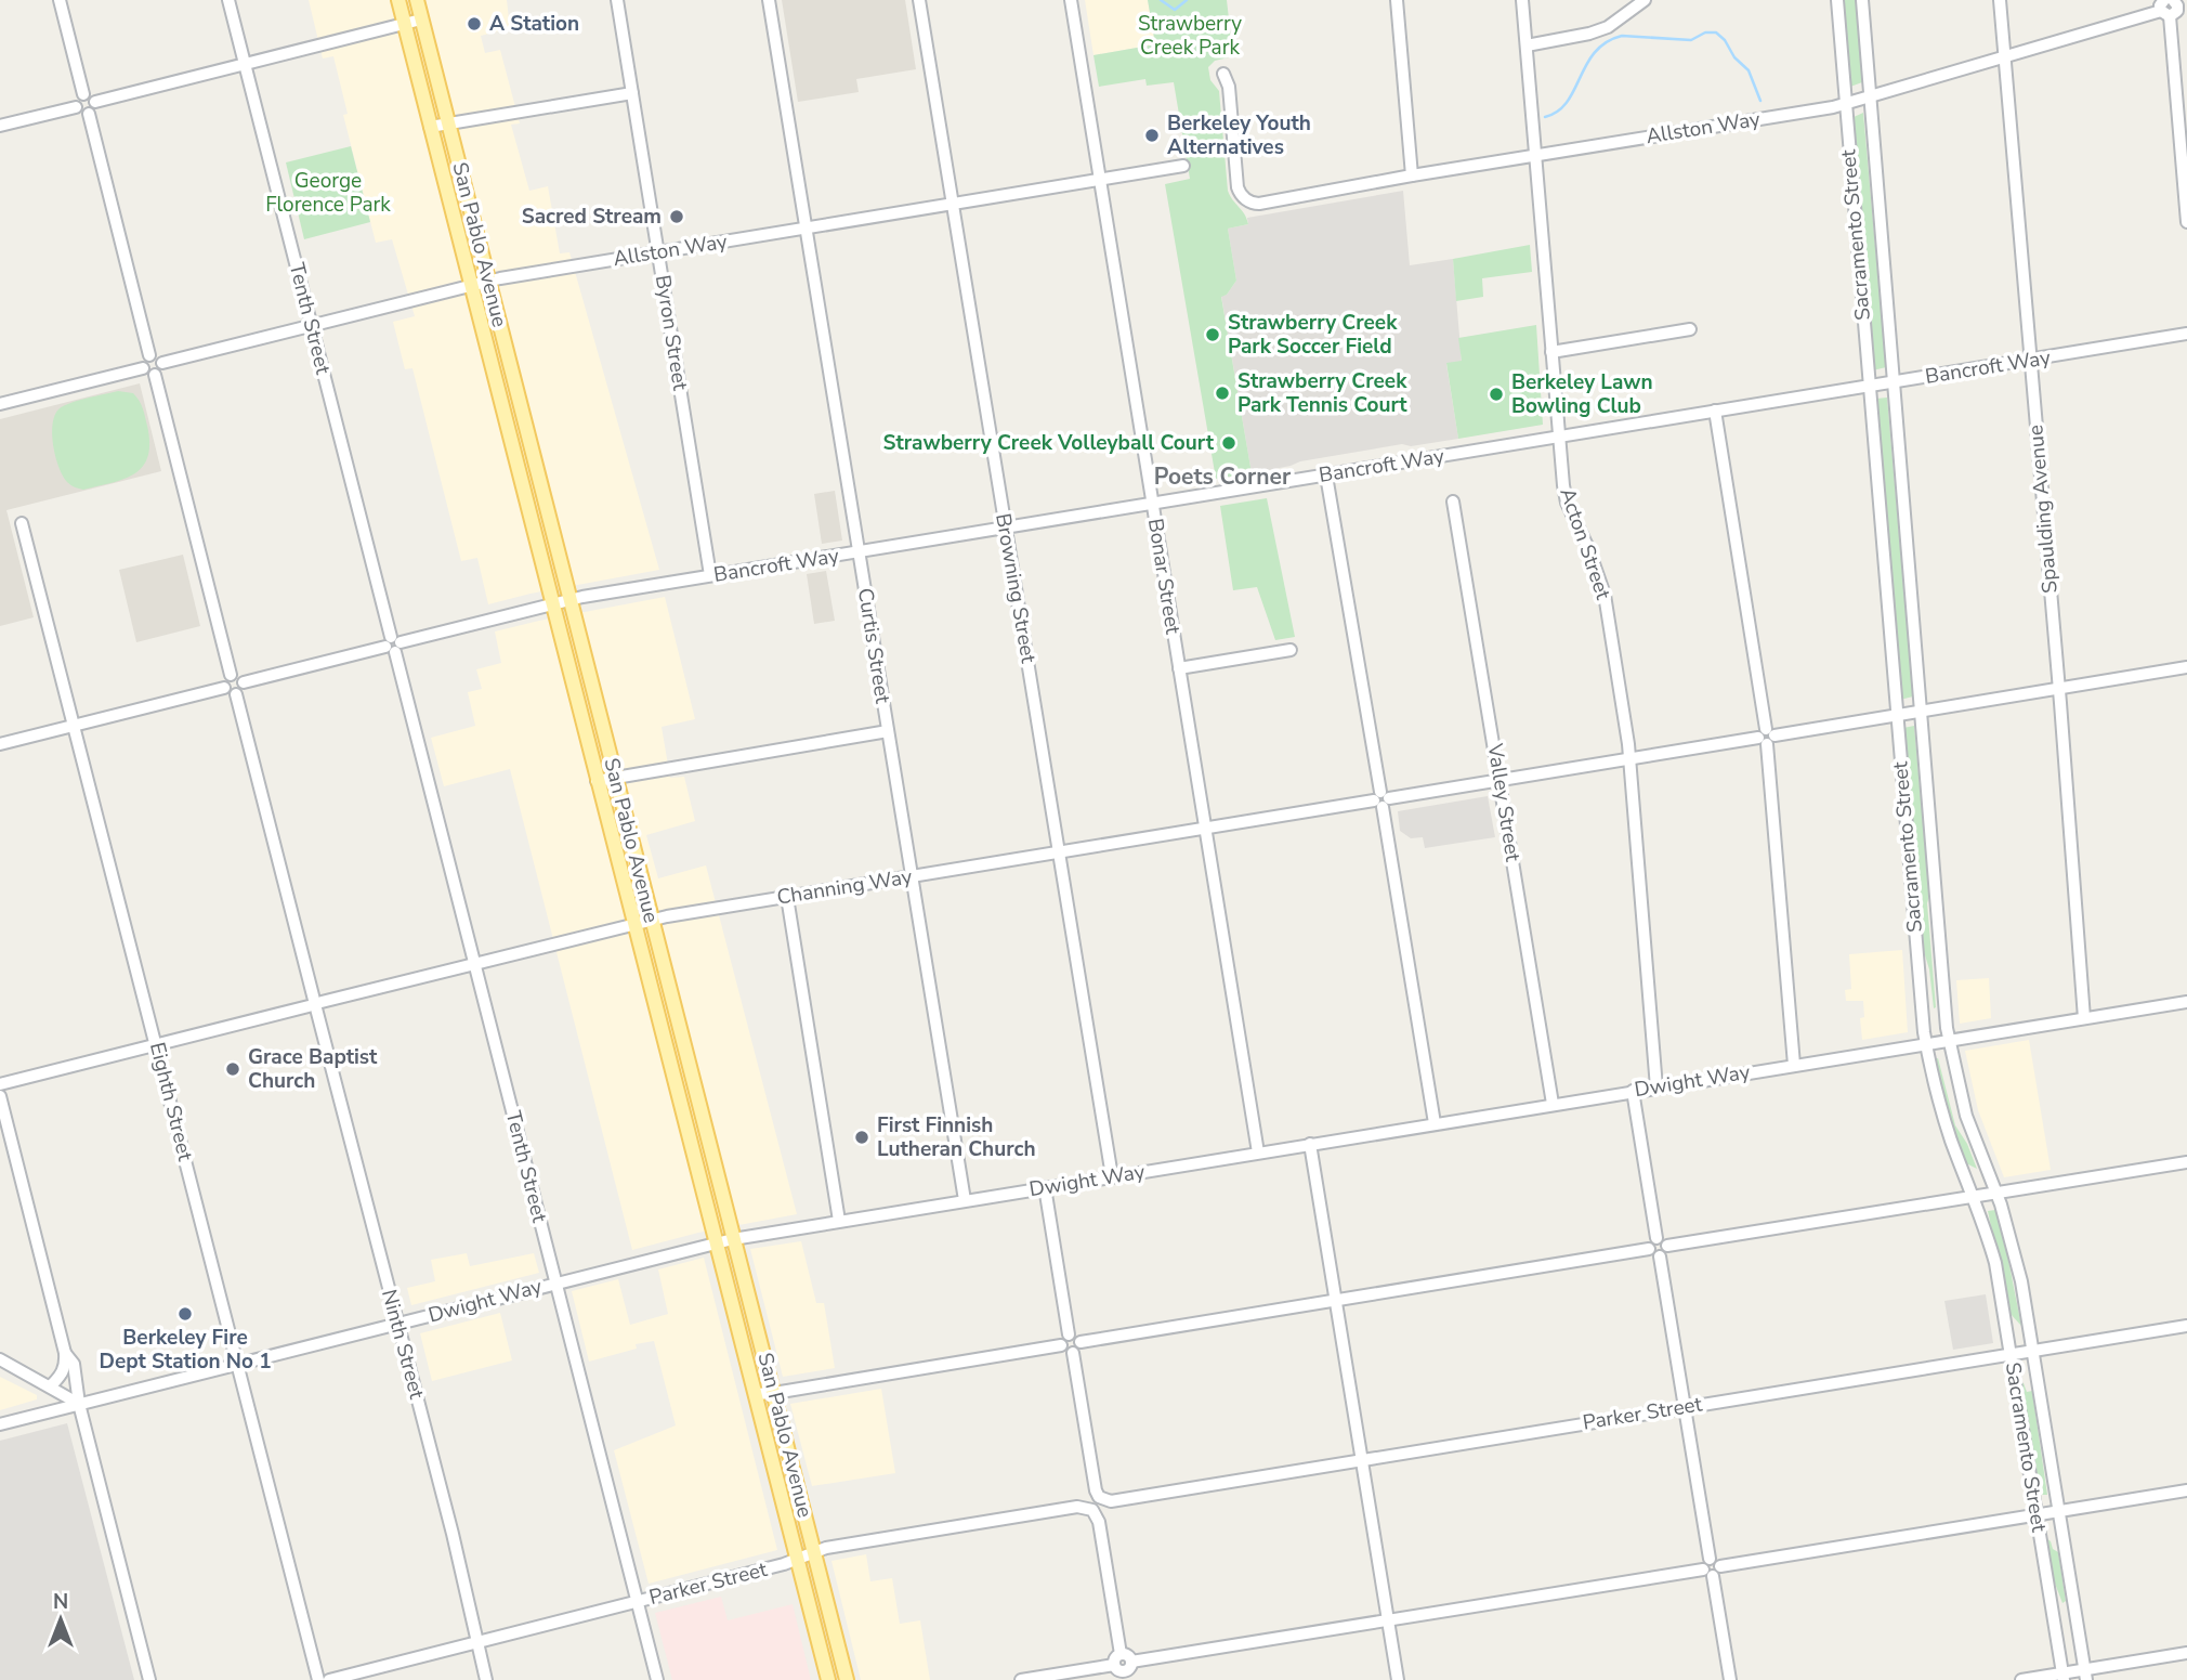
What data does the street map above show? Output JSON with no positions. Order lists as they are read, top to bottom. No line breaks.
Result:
{"streets":{"main road":["San Pablo Avenue"],"street":["Allston Way","Sacramento Street","Tenth Street","Byron Street","Bancroft Way","Spaulding Avenue","Acton Street","Bonar Street","Browning Street","Curtis Street","Valley Street","Channing Way","Dwight Way","Eighth Street","Ninth Street","Parker Street"]},"crossings":[["Allston Way","Sacramento Street"],["Allston Way","San Pablo Avenue"],["Allston Way","Tenth Street"],["Allston Way","Byron Street"],["Allston Way","Spaulding Avenue"],["Allston Way","Acton Street"],["Allston Way","Bonar Street"],["Allston Way","Browning Street"],["Allston Way","Curtis Street"],["Sacramento Street","Bancroft Way"],["Sacramento Street","Channing Way"],["Sacramento Street","Dwight Way"],["Sacramento Street","Parker Street"],["San Pablo Avenue","Bancroft Way"],["San Pablo Avenue","Channing Way"],["San Pablo Avenue","Dwight Way"],["San Pablo Avenue","Parker Street"],["Tenth Street","Bancroft Way"],["Tenth Street","Channing Way"],["Tenth Street","Dwight Way"],["Tenth Street","Parker Street"],["Byron Street","Bancroft Way"],["Bancroft Way","Spaulding Avenue"],["Bancroft Way","Acton Street"],["Bancroft Way","Bonar Street"],["Bancroft Way","Browning Street"],["Bancroft Way","Curtis Street"],["Bancroft Way","Ninth Street"],["Spaulding Avenue","Channing Way"],["Spaulding Avenue","Dwight Way"],["Acton Street","Channing Way"],["Acton Street","Dwight Way"],["Bonar Street","Channing Way"],["Bonar Street","Dwight Way"],["Browning Street","Channing Way"],["Browning Street","Dwight Way"],["Curtis Street","Channing Way"],["Curtis Street","Dwight Way"],["Valley Street","Channing Way"],["Valley Street","Dwight Way"],["Channing Way","Eighth Street"],["Channing Way","Ninth Street"],["Dwight Way","Eighth Street"],["Dwight Way","Ninth Street"],["Ninth Street","Parker Street"]],"districts":["Poets Corner"],"parks":["Strawberry Creek Park","George Florence Park"],"places":["A Station","Berkeley Youth Alternatives","Sacred Stream","Strawberry Creek Park Soccer Field","Strawberry Creek Park Tennis Court","Berkeley Lawn Bowling Club","Strawberry Creek Volleyball Court","Grace Baptist Church","First Finnish Lutheran Church","Berkeley Fire Dept Station No 1"],"north":"top"}
